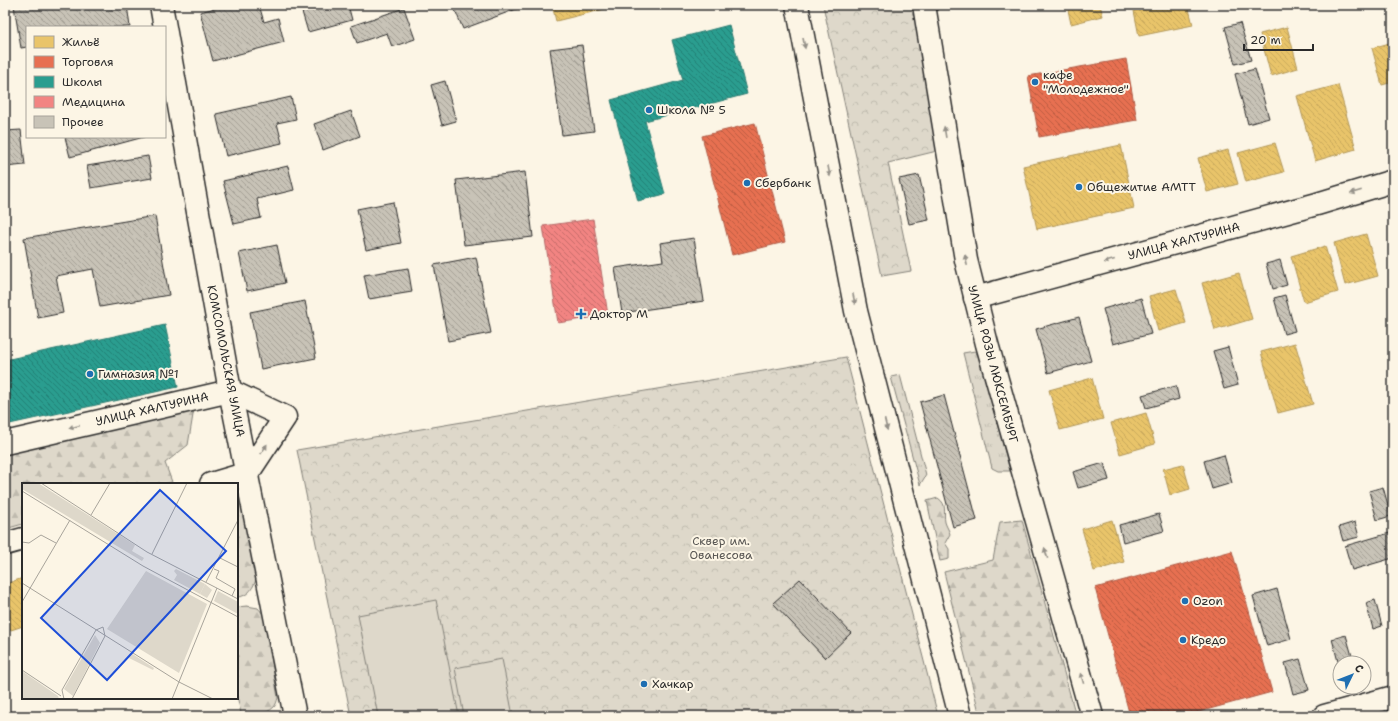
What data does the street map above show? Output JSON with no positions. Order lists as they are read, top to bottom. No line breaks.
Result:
{"streets":{"main road":["УЛИЦА ХАЛТУРИНА","КОМСОМОЛЬСКАЯ УЛИЦА","УЛИЦА РОЗЫ ЛЮКСЕМБУРГ"]},"crossings":[["УЛИЦА ХАЛТУРИНА","КОМСОМОЛЬСКАЯ УЛИЦА"],["УЛИЦА ХАЛТУРИНА","УЛИЦА РОЗЫ ЛЮКСЕМБУРГ"]],"one_way":["УЛИЦА ХАЛТУРИНА"],"parks":["Сквер им. Ованесова"],"places":{"other":["кафе \"Молодежное\"","Школа № 5","Сбербанк","Общежитие АМТТ","Гимназия №1","Ozon","Кредо","Хачкар"],"health":["Доктор М"]},"legend":["Жильё","Торговля","Школы","Медицина","Прочее"],"scale_bar":"20 m","north":"top right"}
